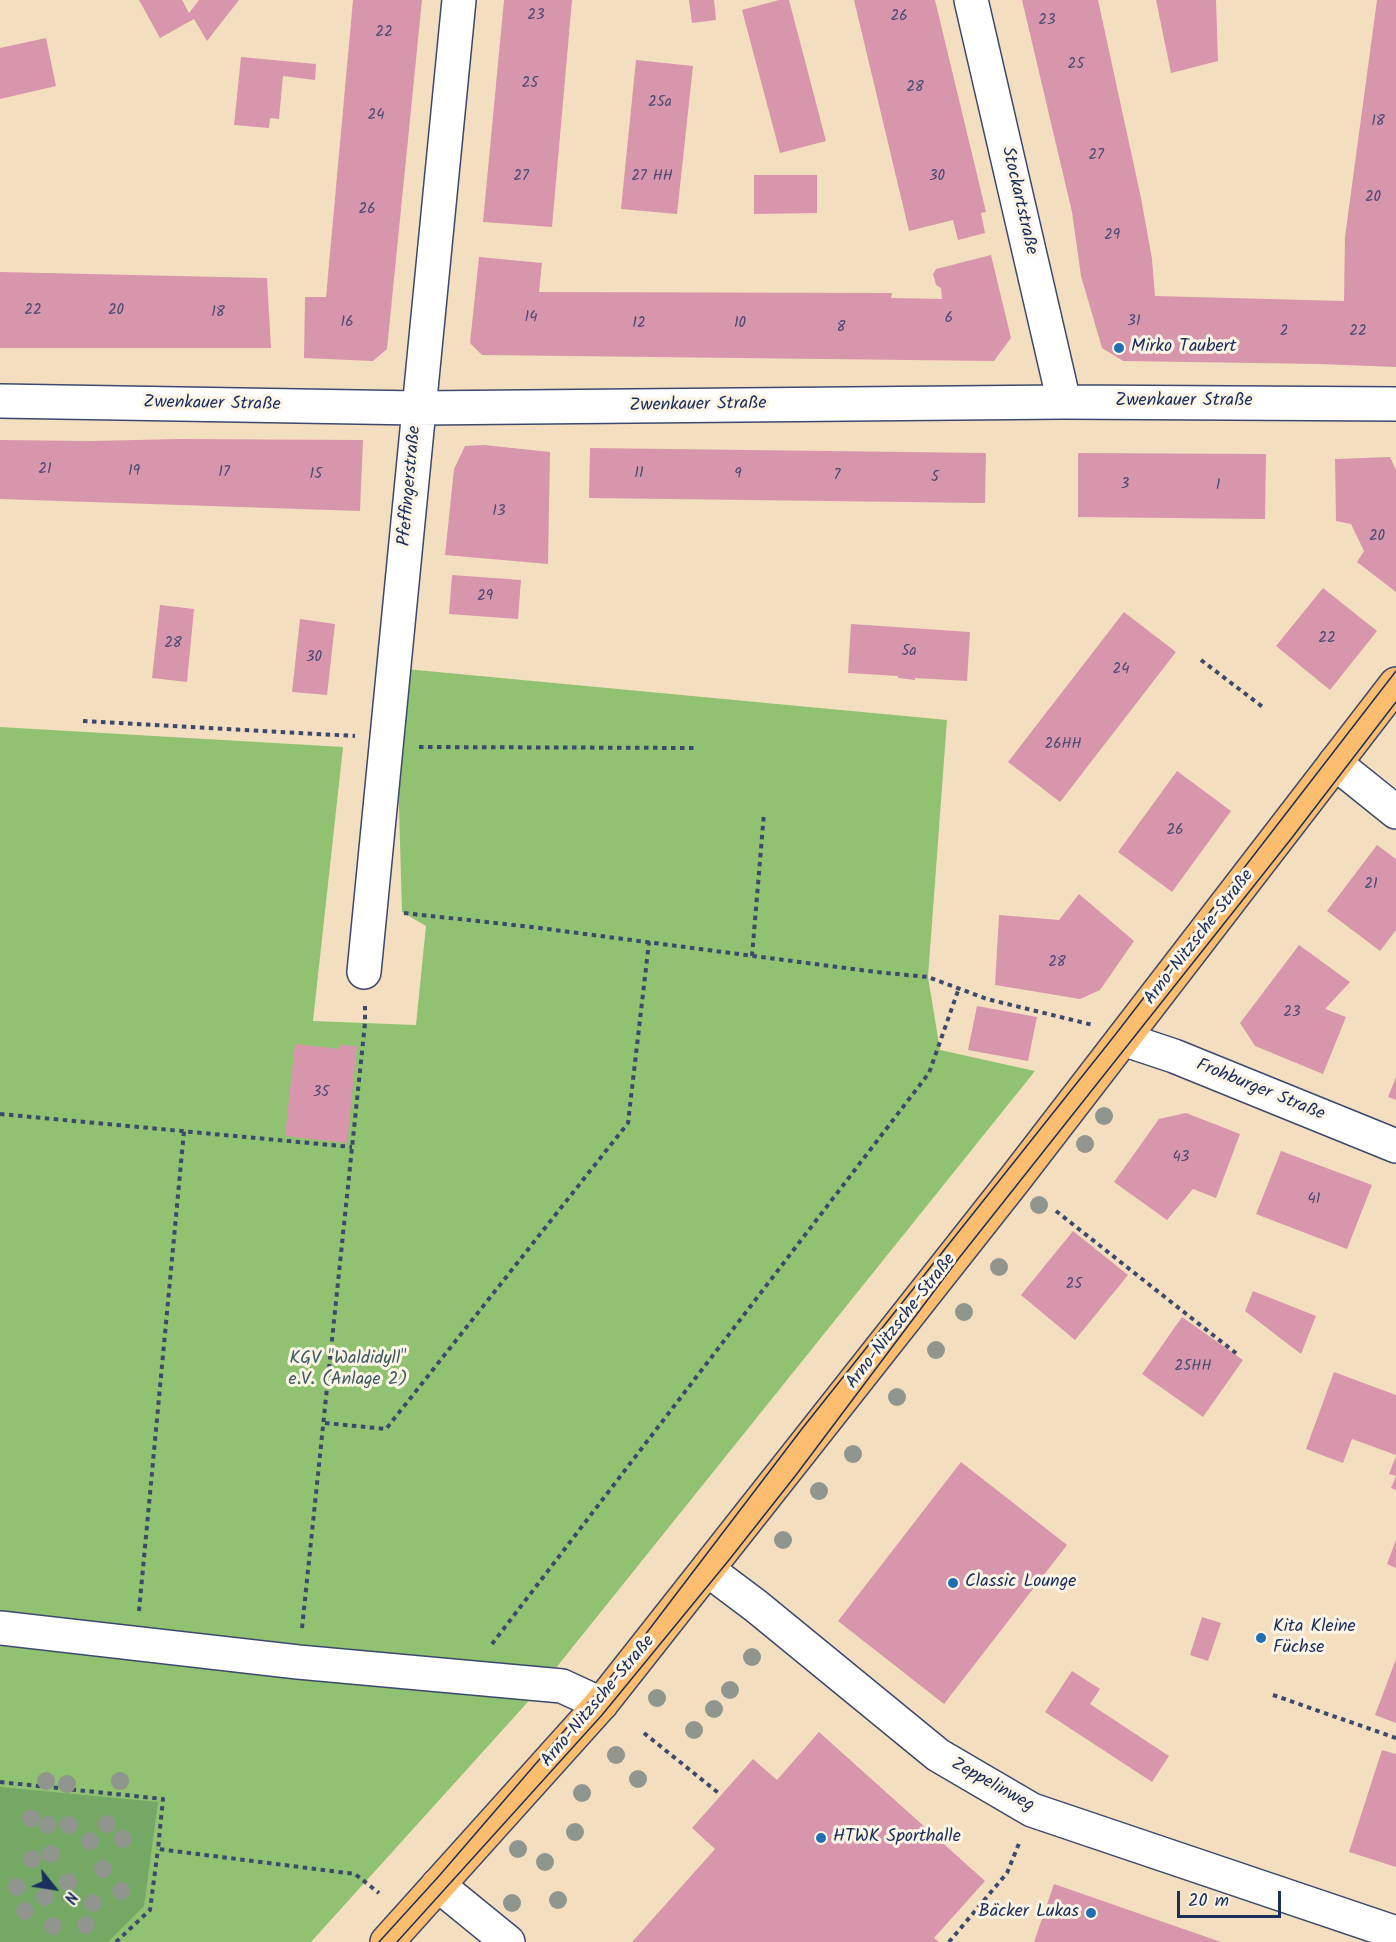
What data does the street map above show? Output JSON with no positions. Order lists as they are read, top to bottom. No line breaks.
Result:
{"streets":{"main road":["Arno-Nitzsche-Straße"],"street":["Stockartstraße","Zwenkauer Straße","Pfeffingerstraße","Frohburger Straße","Zeppelinweg"]},"crossings":[["Stockartstraße","Zwenkauer Straße"],["Zwenkauer Straße","Pfeffingerstraße"],["Arno-Nitzsche-Straße","Frohburger Straße"],["Arno-Nitzsche-Straße","Zeppelinweg"]],"parks":["KGV \"Waldidyll\" e.V. (Anlage 2)"],"places":["Mirko Taubert","Classic Lounge","Kita Kleine Füchse","HTWK Sporthalle","Bäcker Lukas"],"house_numbers":["23","26","23","22","25","25","28","25a","24","18","27","27","27 HH","30","20","26","29","22","20","18","14","6","31","16","12","10","8","2","22","21","19","17","11","15","9","7","5","3","1","13","20","29","22","28","5a","30","24","26HH","26","21","28","23","35","43","41","25","25HH"],"scale_bar":"20 m","north":"bottom right"}
